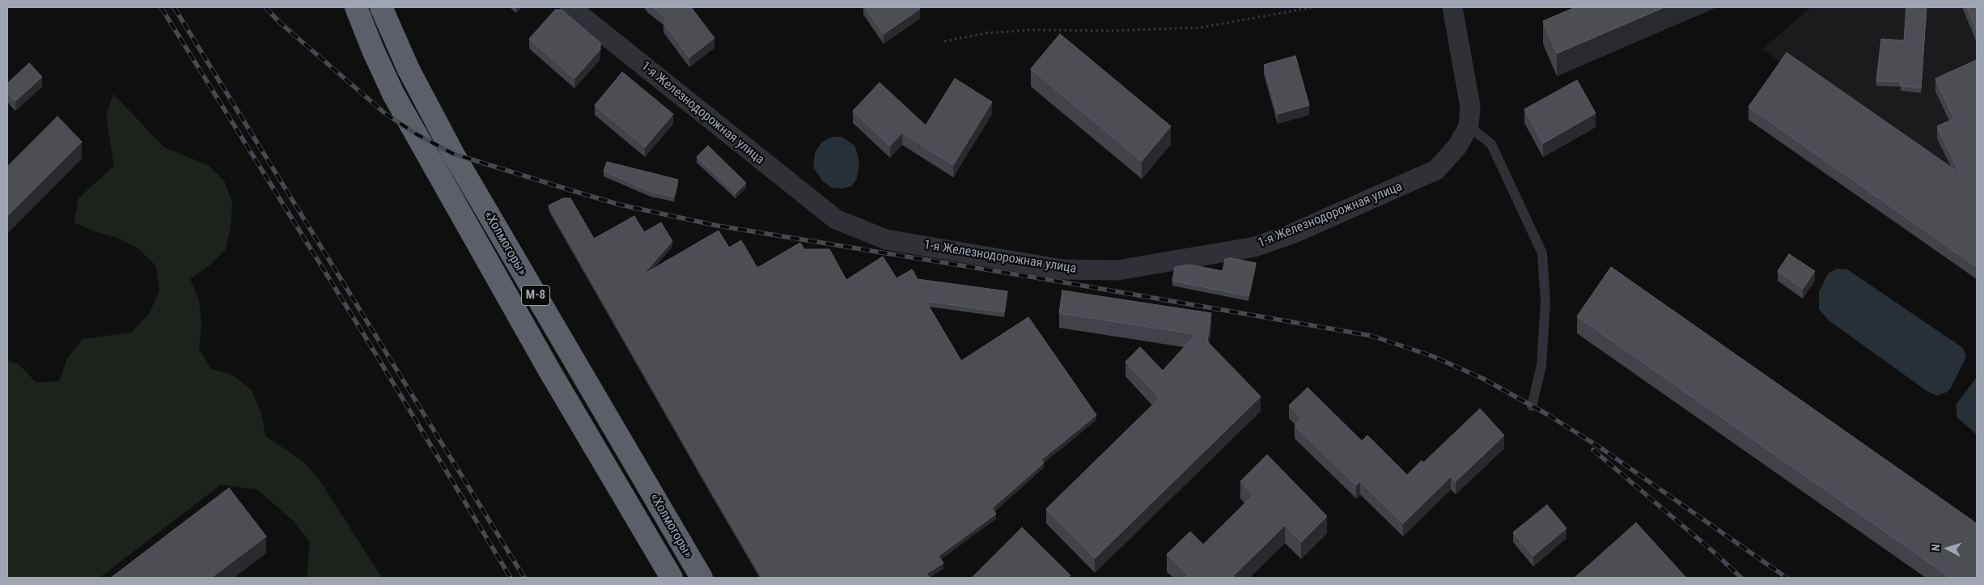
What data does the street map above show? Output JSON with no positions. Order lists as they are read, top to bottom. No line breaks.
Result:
{"streets":{"highway":["«Холмогоры»","М-8"],"street":["1-я Железнодорожная улица"]},"north":"left"}
